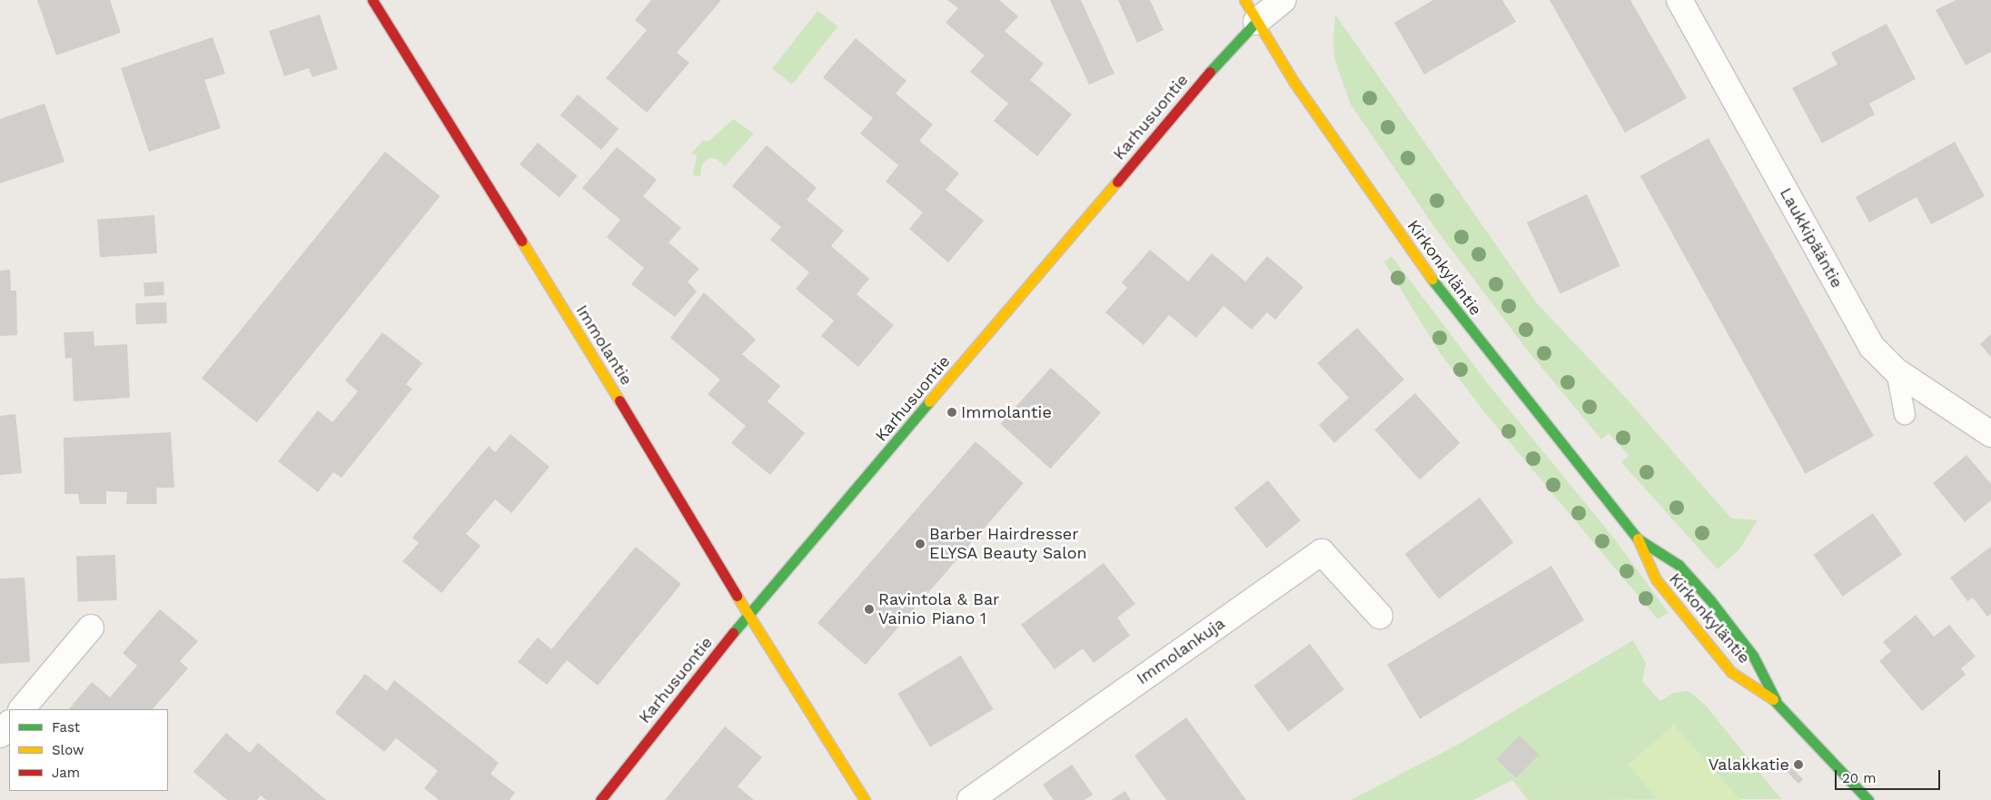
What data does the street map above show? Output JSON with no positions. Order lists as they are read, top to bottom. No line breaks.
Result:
{"streets":{"street":["Karhusuontie","Laukkipääntie","Kirkonkyläntie","Immolantie","Immolankuja"]},"crossings":[["Karhusuontie","Kirkonkyläntie"],["Karhusuontie","Immolantie"]],"places":["Immolantie","Barber Hairdresser ELYSA Beauty Salon","Ravintola & Bar Vainio Piano 1","Valakkatie"],"legend":["Fast","Slow","Jam"],"scale_bar":"20 m"}
